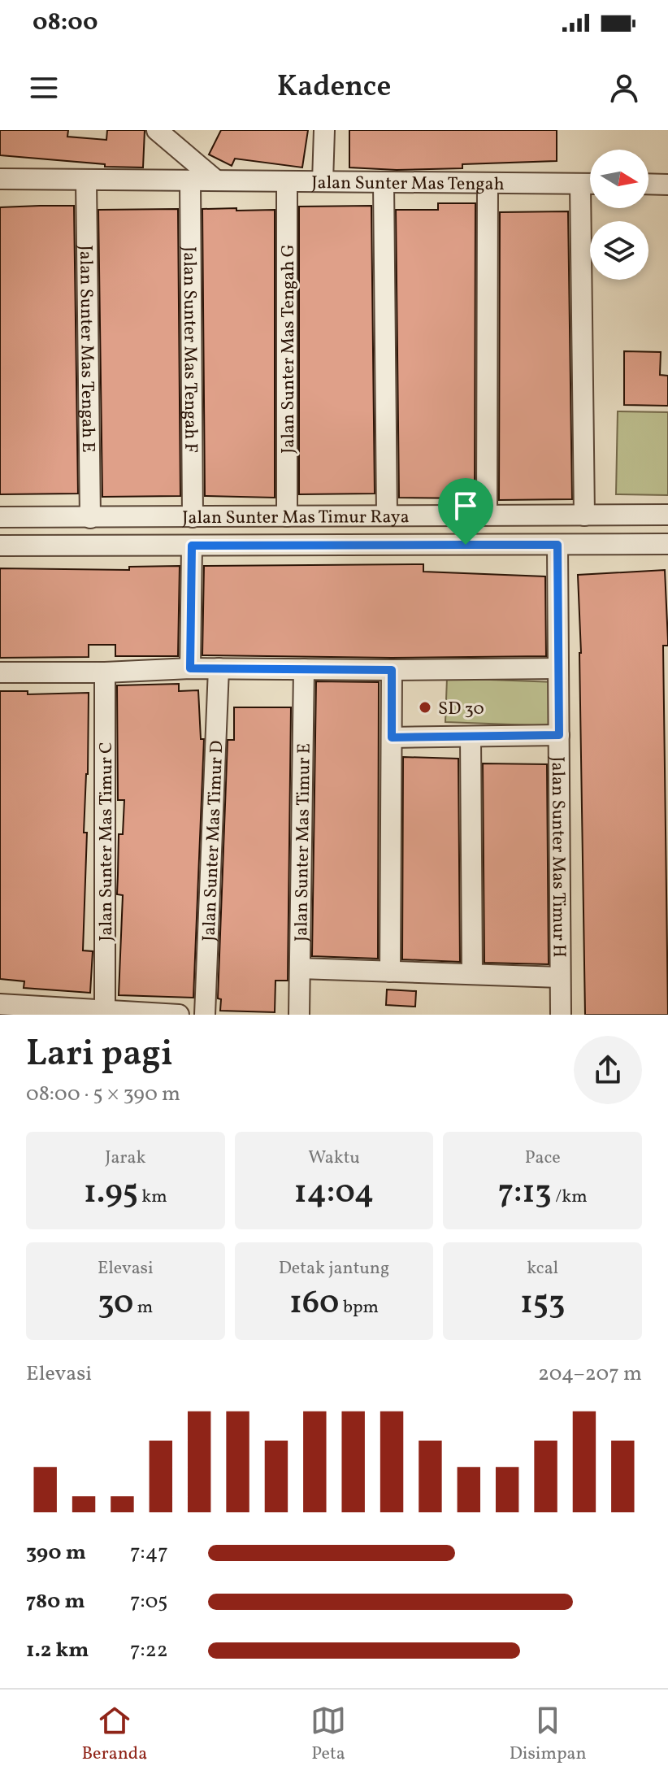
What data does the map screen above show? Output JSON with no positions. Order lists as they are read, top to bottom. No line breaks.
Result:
{"streets":{"street":["Jalan Sunter Mas Tengah","Jalan Sunter Mas Tengah E","Jalan Sunter Mas Tengah F","Jalan Sunter Mas Tengah G","Jalan Sunter Mas Timur Raya","Jalan Sunter Mas Timur C","Jalan Sunter Mas Timur D","Jalan Sunter Mas Timur E","Jalan Sunter Mas Timur H"]},"crossings":[["Jalan Sunter Mas Tengah","Jalan Sunter Mas Tengah E"],["Jalan Sunter Mas Tengah","Jalan Sunter Mas Tengah F"],["Jalan Sunter Mas Tengah","Jalan Sunter Mas Tengah G"],["Jalan Sunter Mas Tengah E","Jalan Sunter Mas Timur Raya"],["Jalan Sunter Mas Tengah F","Jalan Sunter Mas Timur Raya"],["Jalan Sunter Mas Tengah G","Jalan Sunter Mas Timur Raya"],["Jalan Sunter Mas Timur Raya","Jalan Sunter Mas Timur H"]],"places":["SD 30"],"north":"right","page":{"status":"08:00","header":"Kadence","heading":["Lari pagi","08:00 · 5 × 390 m"],"stats":[["Jarak","1.95 km"],["Waktu","14:04"],["Pace","7:13 /km"],["Elevasi","30 m"],["Detak jantung","160 bpm"],["kcal","153"]],"chart":["Elevasi","204–207 m"],"list":[{"name":"390 m","note":"7:47"},{"name":"780 m","note":"7:05"},{"name":"1.2 km","note":"7:22"}],"tabs":["Beranda","Peta","Disimpan"]}}
